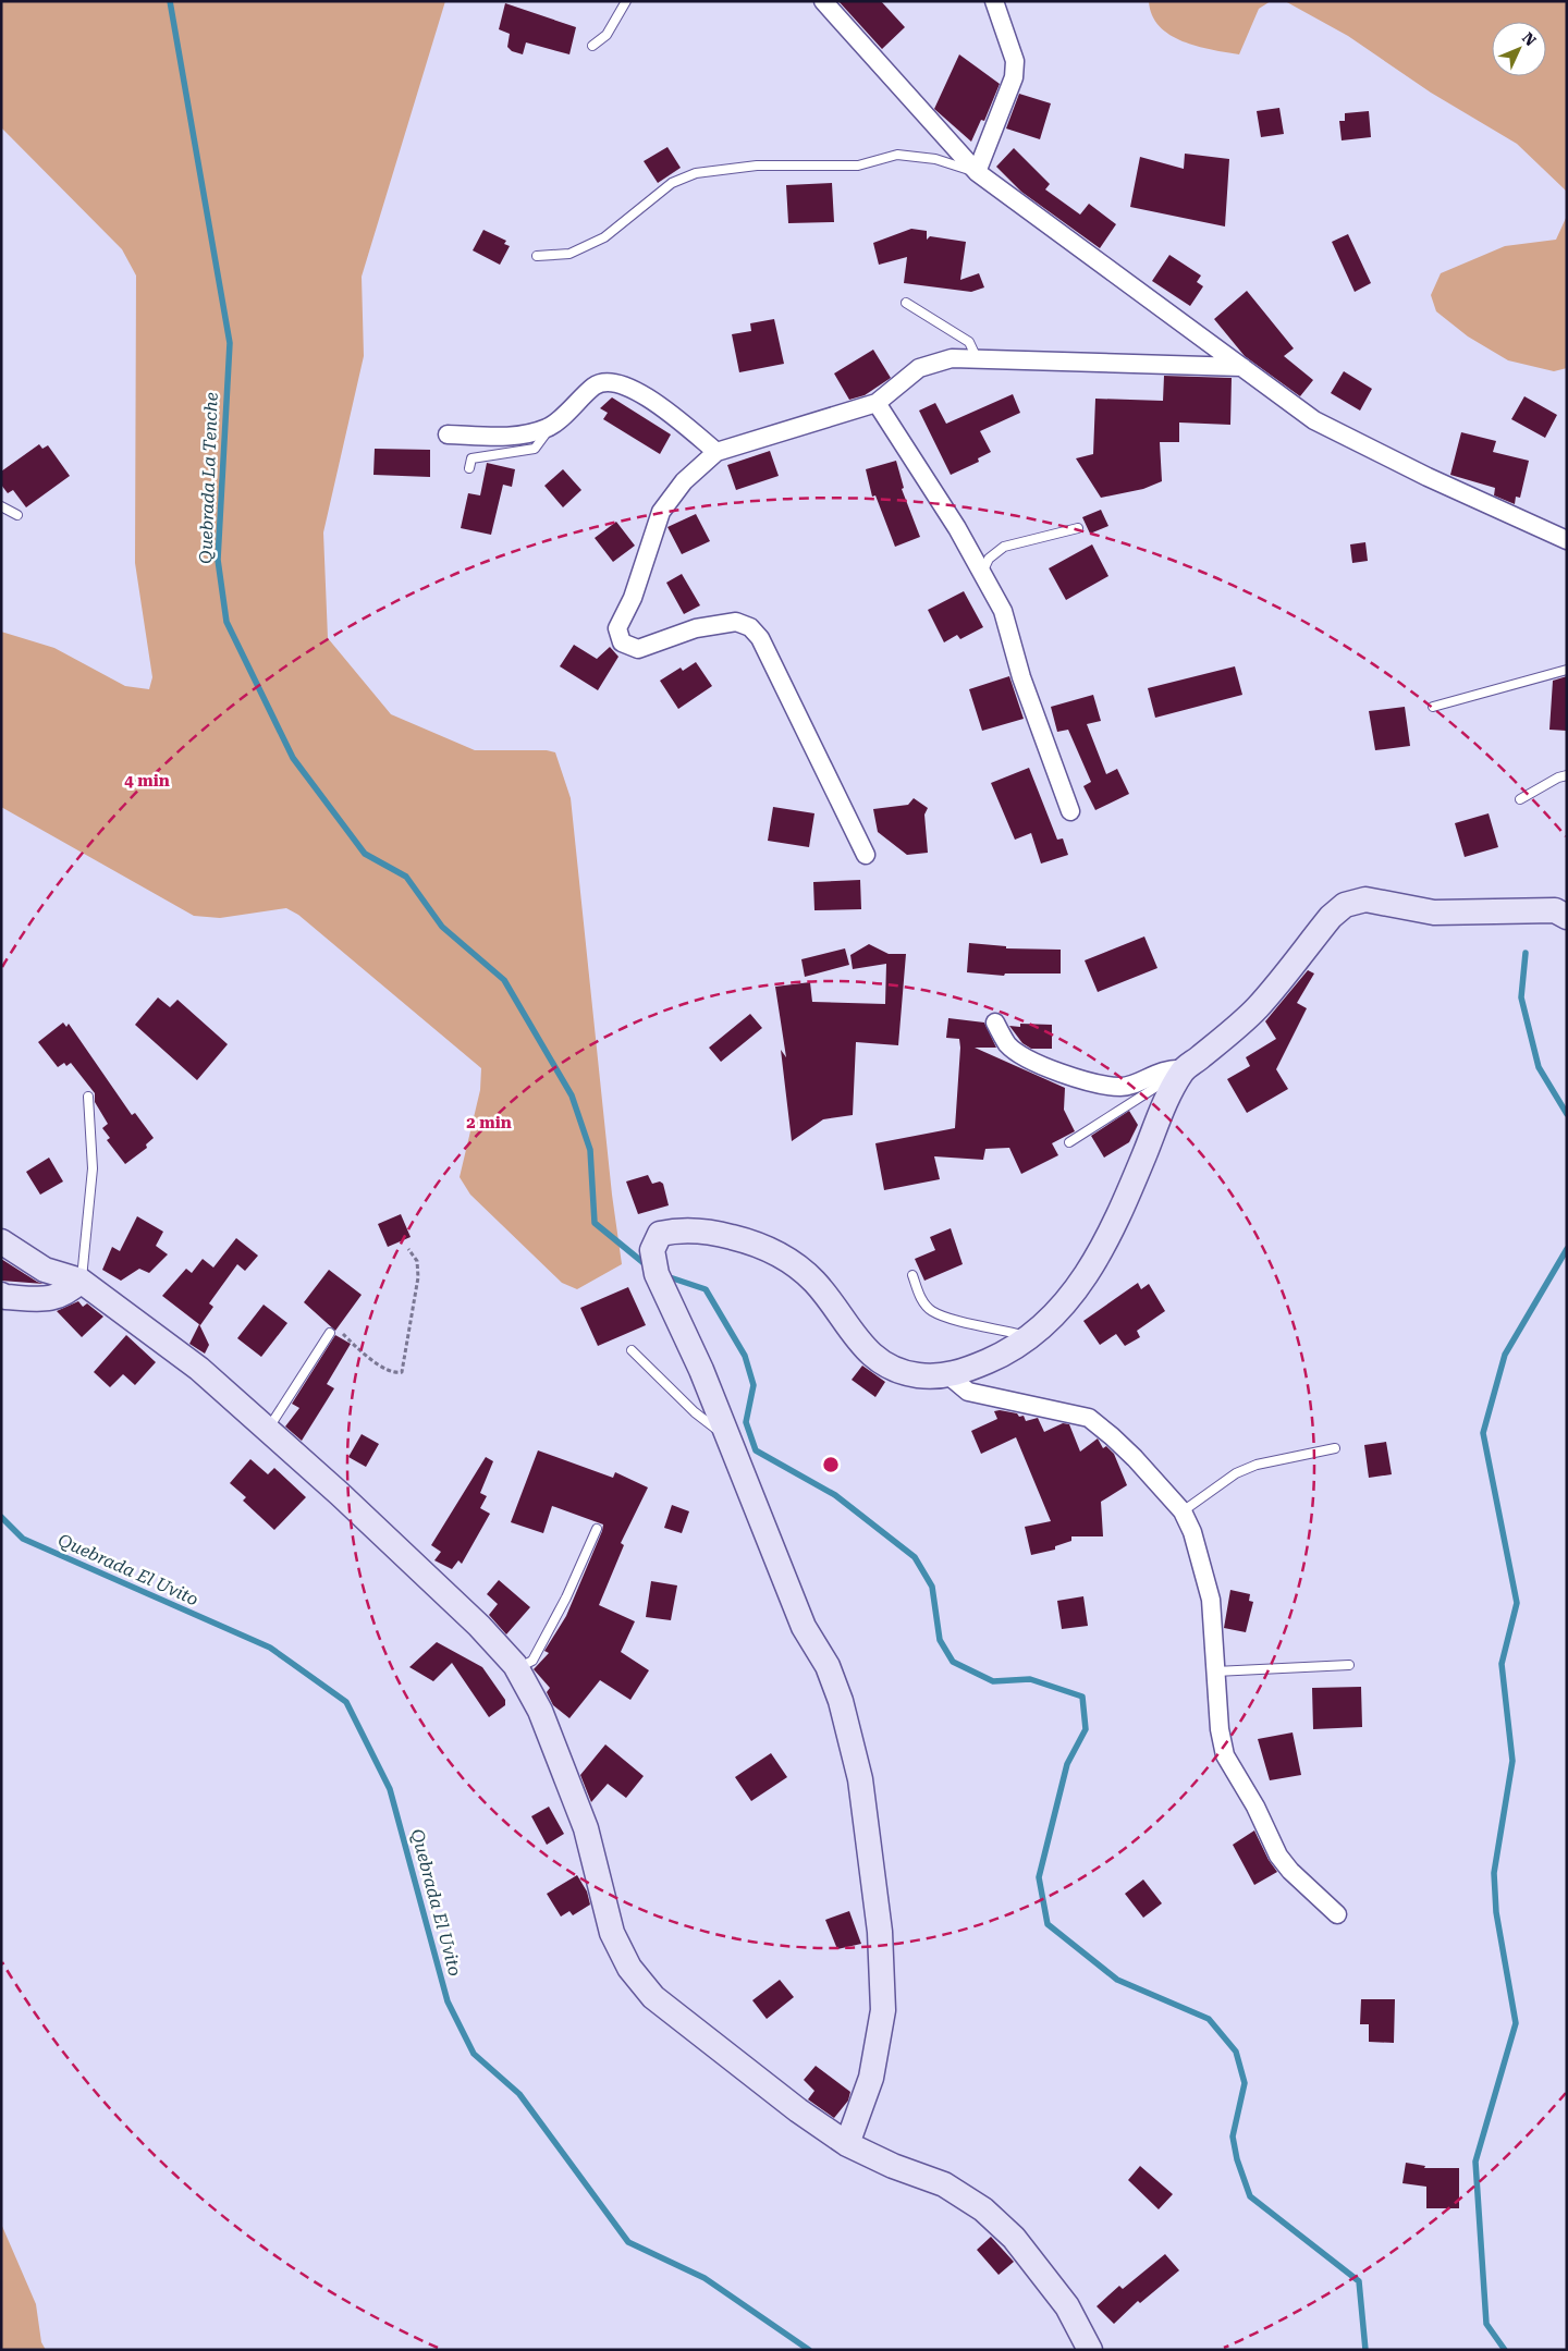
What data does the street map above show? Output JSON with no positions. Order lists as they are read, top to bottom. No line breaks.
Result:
{"water":["Quebrada La Tenche","Quebrada El Uvito"],"north":"top right","rings":["4 min","2 min"]}
